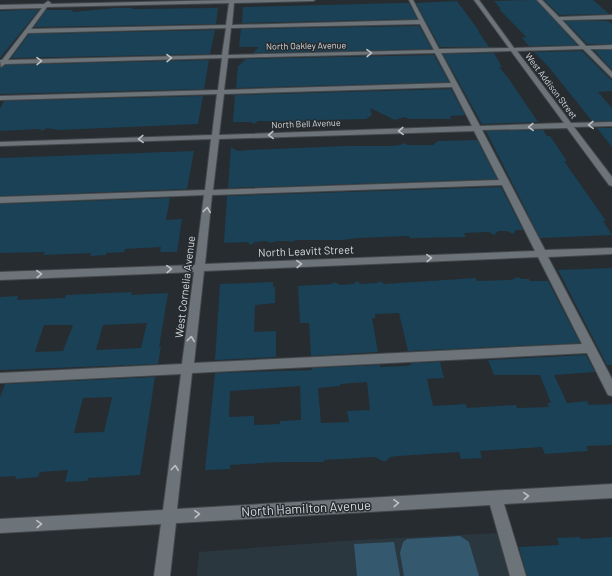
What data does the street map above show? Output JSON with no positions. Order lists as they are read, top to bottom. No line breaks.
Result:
{"streets":{"street":["North Oakley Avenue","West Addison Street","North Bell Avenue","North Leavitt Street","West Cornelia Avenue","North Hamilton Avenue"]},"crossings":[["North Oakley Avenue","West Addison Street"],["North Oakley Avenue","West Cornelia Avenue"],["West Addison Street","North Bell Avenue"],["North Bell Avenue","West Cornelia Avenue"],["North Leavitt Street","West Cornelia Avenue"],["West Cornelia Avenue","North Hamilton Avenue"]],"one_way":["West Cornelia Avenue","North Hamilton Avenue"]}
